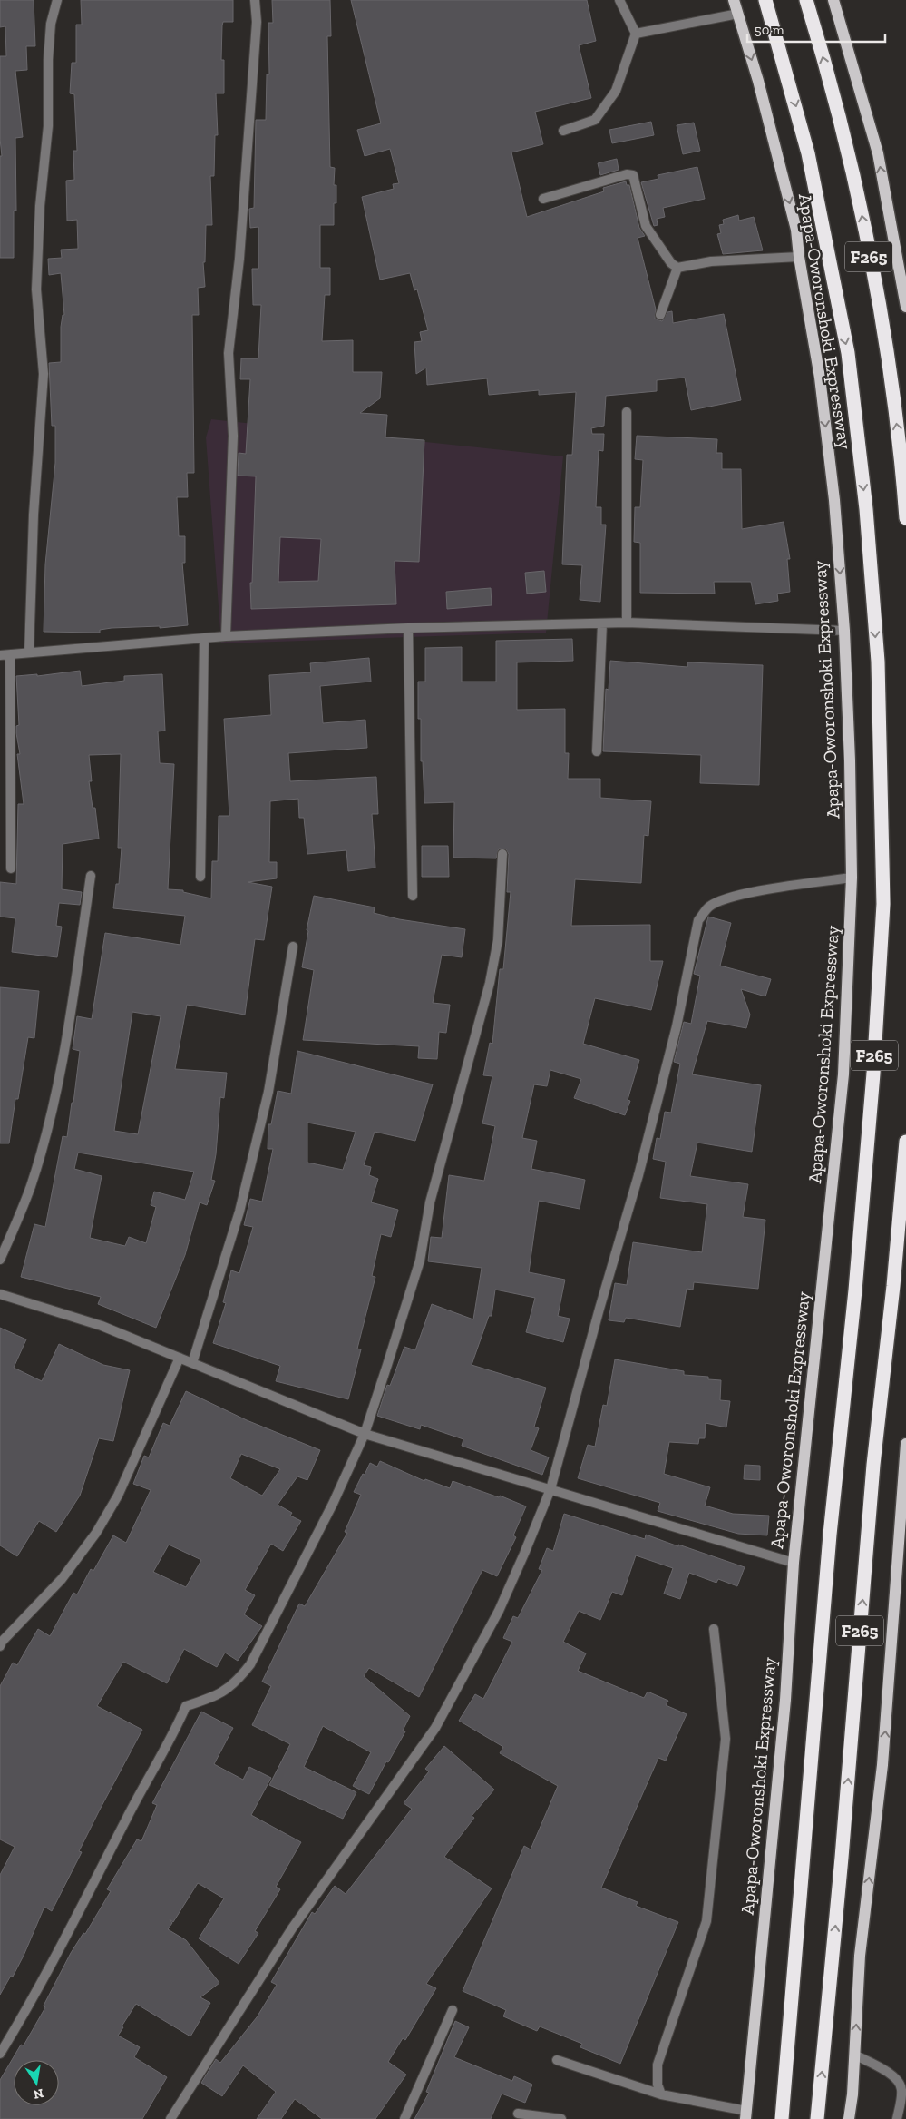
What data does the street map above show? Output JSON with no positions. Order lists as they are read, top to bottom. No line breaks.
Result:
{"streets":{"highway":["F265","Apapa-Oworonshoki Expressway"]},"scale_bar":"50 m","north":"bottom"}
